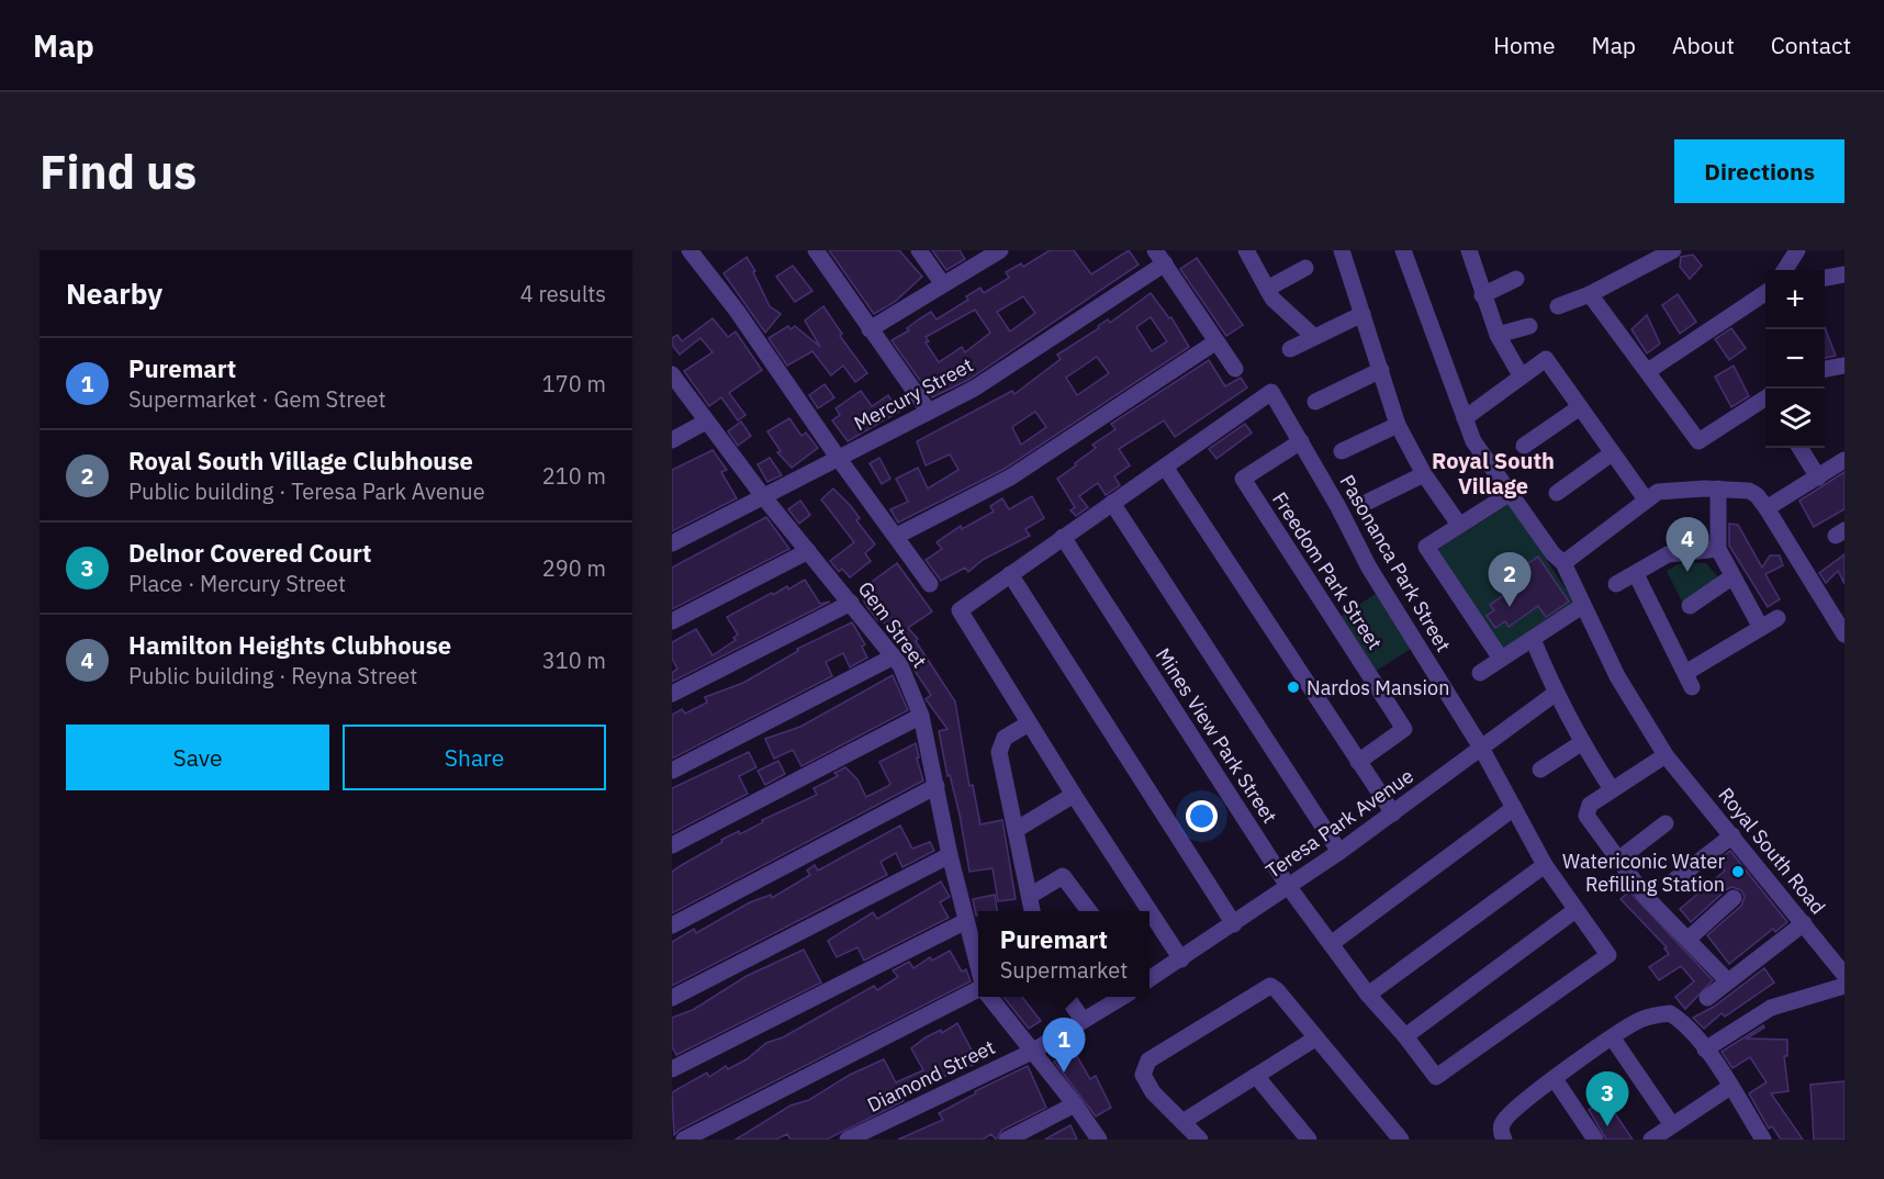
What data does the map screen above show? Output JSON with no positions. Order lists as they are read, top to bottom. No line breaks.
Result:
{"streets":{"street":["Mercury Street","Pasonanca Park Street","Freedom Park Street","Gem Street","Mines View Park Street","Teresa Park Avenue","Royal South Road","Diamond Street"]},"crossings":[["Mercury Street","Gem Street"],["Pasonanca Park Street","Freedom Park Street"],["Pasonanca Park Street","Mines View Park Street"],["Pasonanca Park Street","Teresa Park Avenue"],["Gem Street","Diamond Street"],["Mines View Park Street","Teresa Park Avenue"]],"districts":["Royal South Village"],"places":["Nardos Mansion","Watericonic Water Refilling Station"],"page":{"header":"Map","nav":["Home","Map","About","Contact"],"buttons":["Directions",["Save","Share"]],"title":"Find us","heading":["Nearby","4 results"],"map_buttons":["+","−"],"list":[{"mark":"1","name":"Puremart","note":"Supermarket · Gem Street","value":"170 m"},{"mark":"2","name":"Royal South Village Clubhouse","note":"Public building · Teresa Park Avenue","value":"210 m"},{"mark":"3","name":"Delnor Covered Court","note":"Place · Mercury Street","value":"290 m"},{"mark":"4","name":"Hamilton Heights Clubhouse","note":"Public building · Reyna Street","value":"310 m"}],"pins":["4","2","1","3"],"popup":["Puremart","Supermarket"]}}
